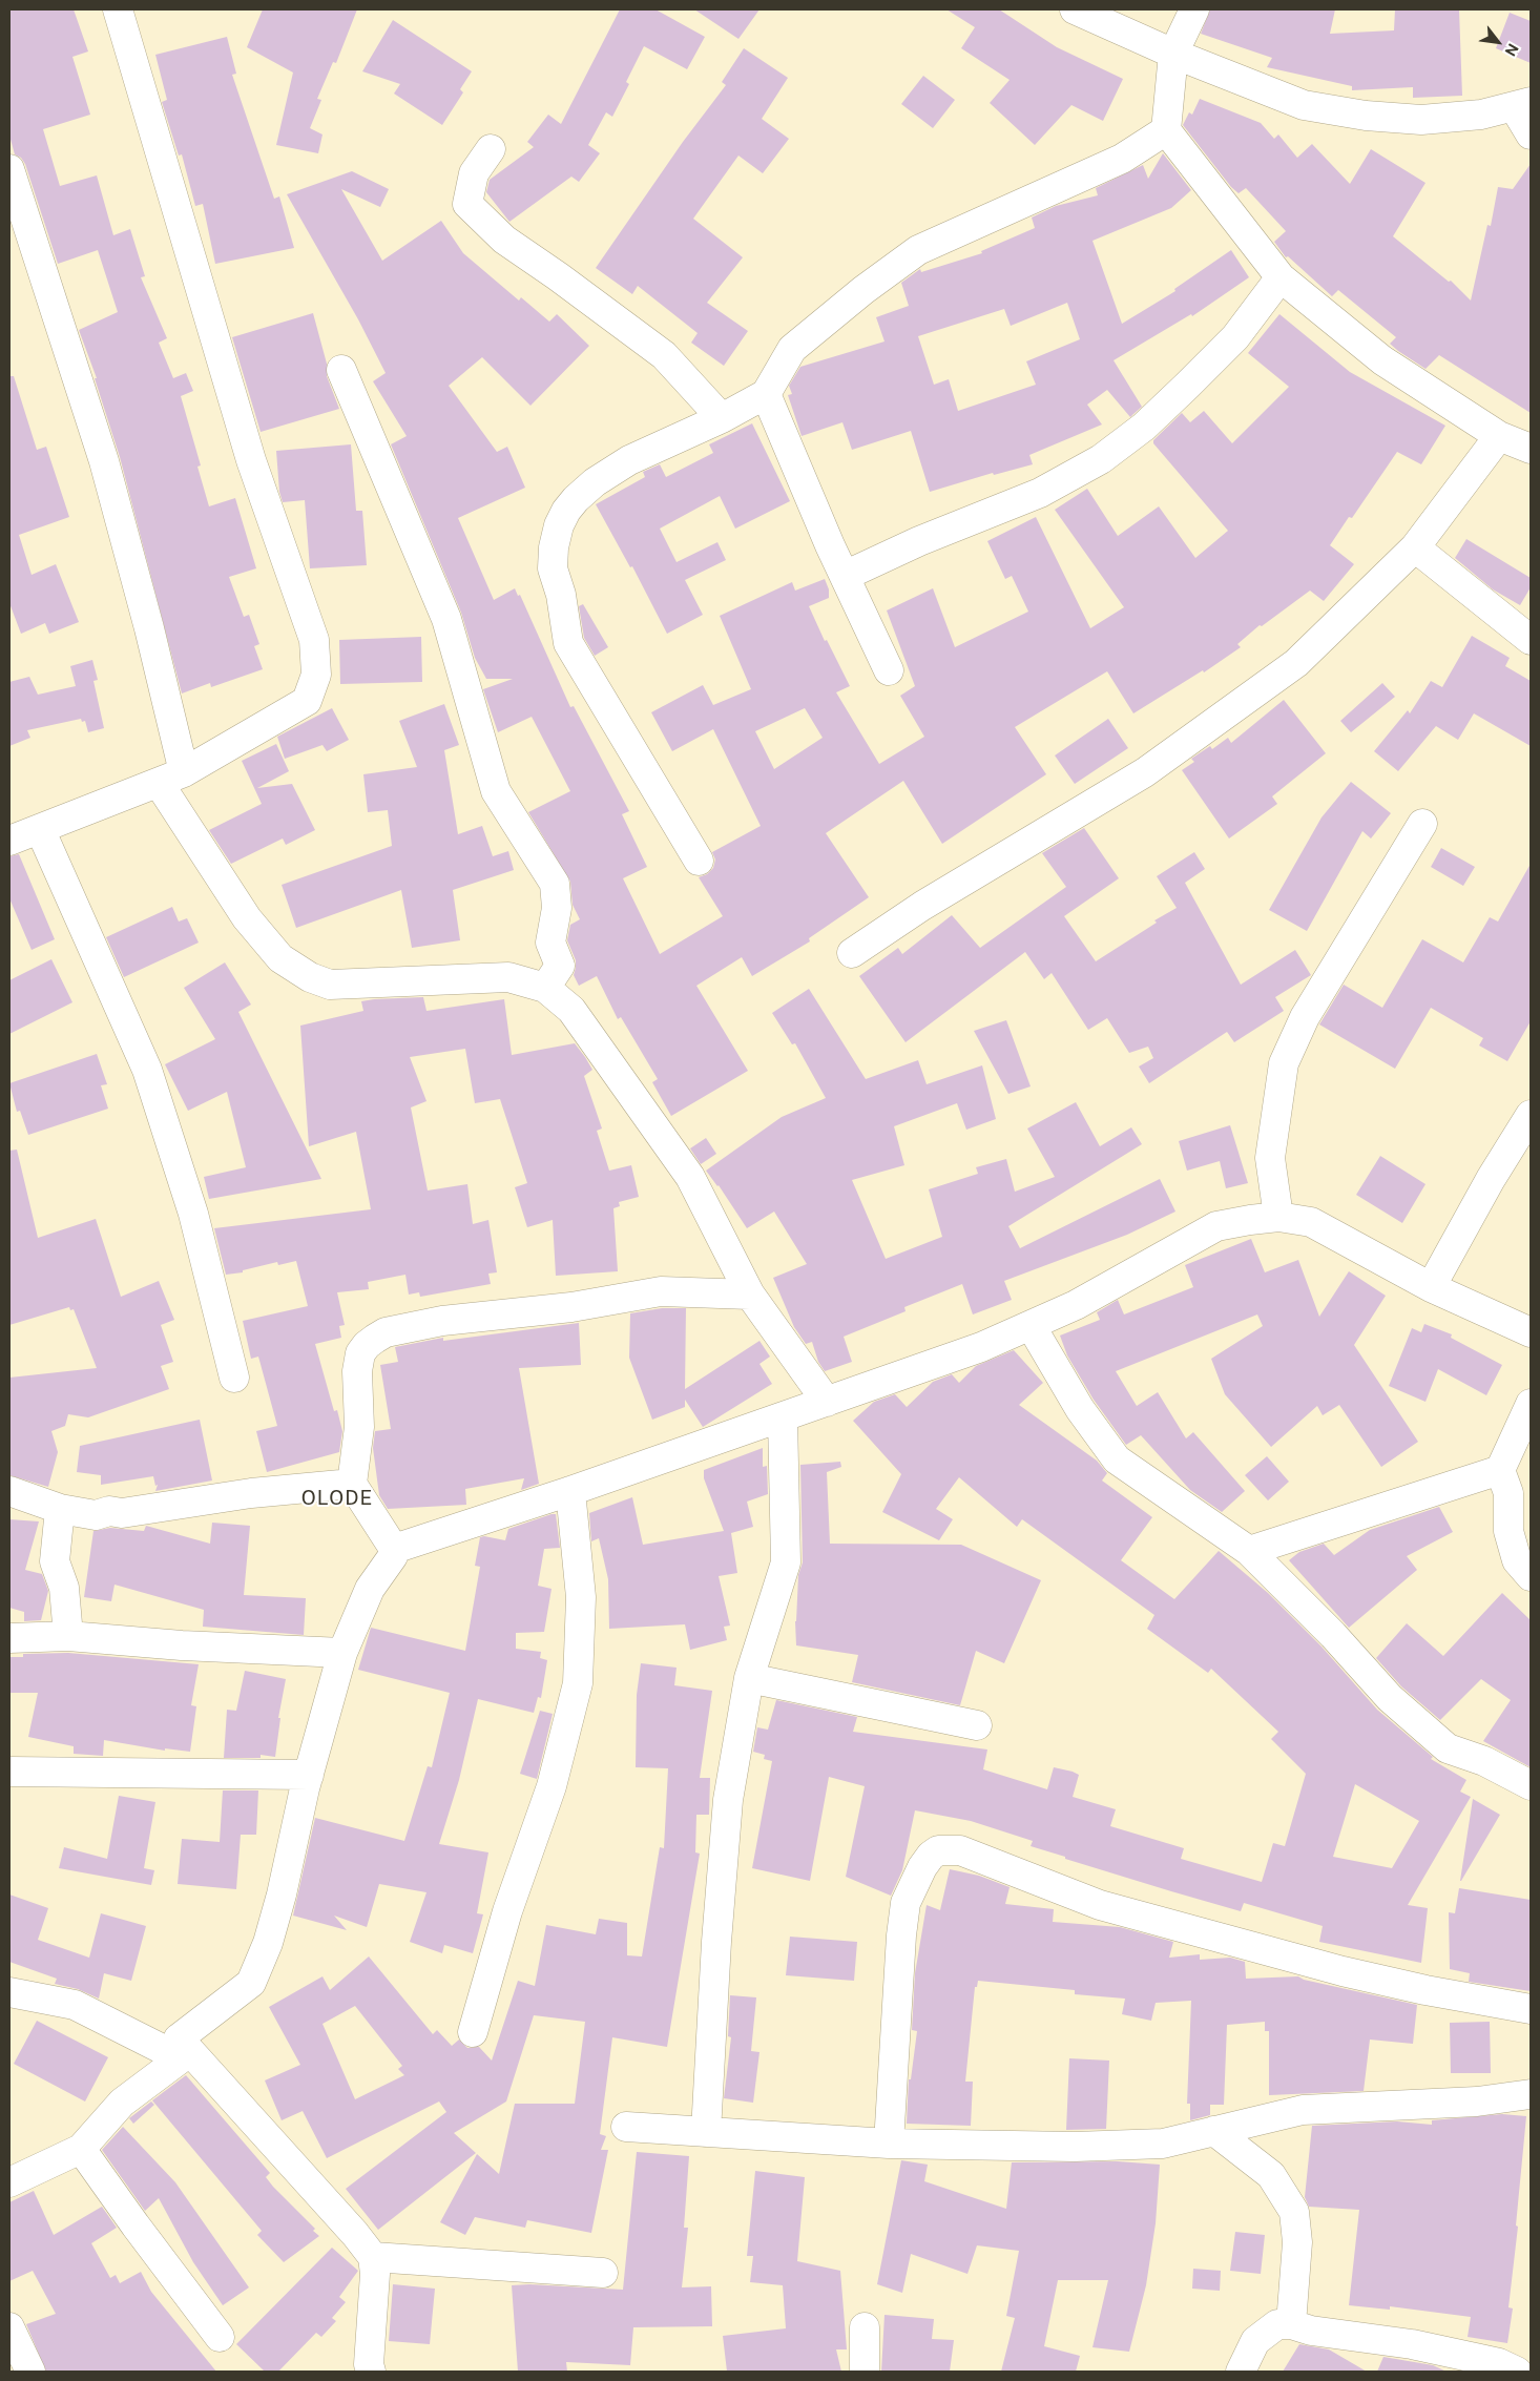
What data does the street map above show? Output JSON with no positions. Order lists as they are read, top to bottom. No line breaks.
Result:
{"districts":["OLODE"],"north":"bottom right"}
